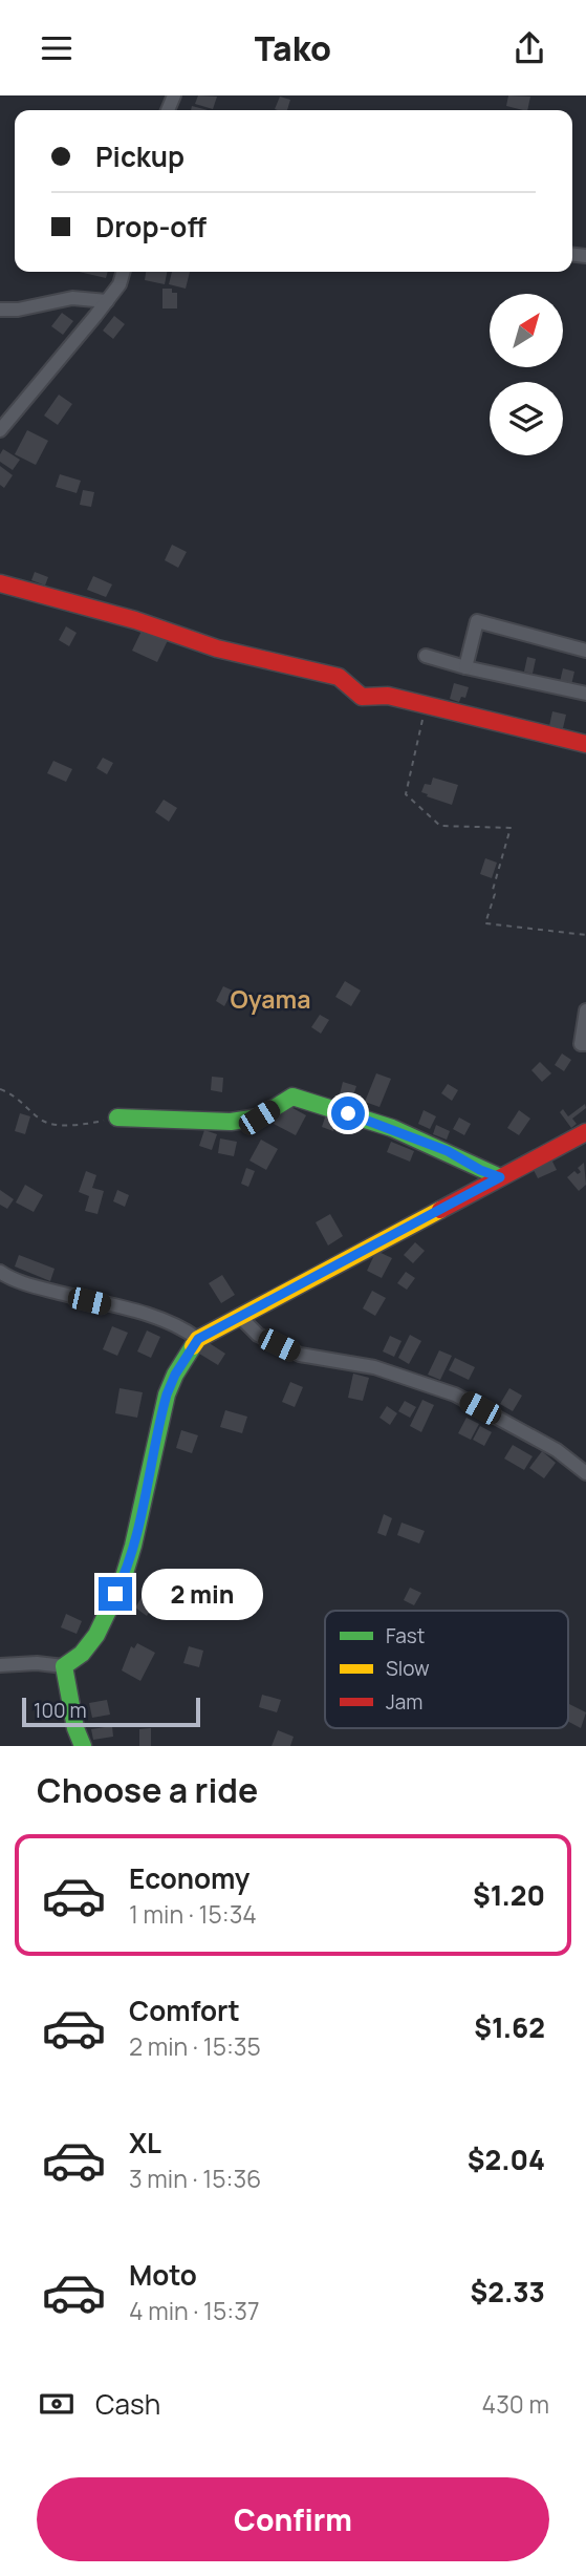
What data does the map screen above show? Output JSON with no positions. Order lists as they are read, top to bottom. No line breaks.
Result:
{"districts":["Oyama"],"legend":["Fast","Slow","Jam"],"scale_bar":"100 m","north":"top right","page":{"header":"Tako","banner":["Pickup","Drop-off"],"bubble":"2 min","scale":"100 m","heading":"Choose a ride","list":[{"name":"Economy","note":"1 min · 15:34","value":"$1.20"},{"name":"Comfort","note":"2 min · 15:35","value":"$1.62"},{"name":"XL","note":"3 min · 15:36","value":"$2.04"},{"name":"Moto","note":"4 min · 15:37","value":"$2.33"}],"pay":["Cash","430 m"],"buttons":"Confirm"}}
